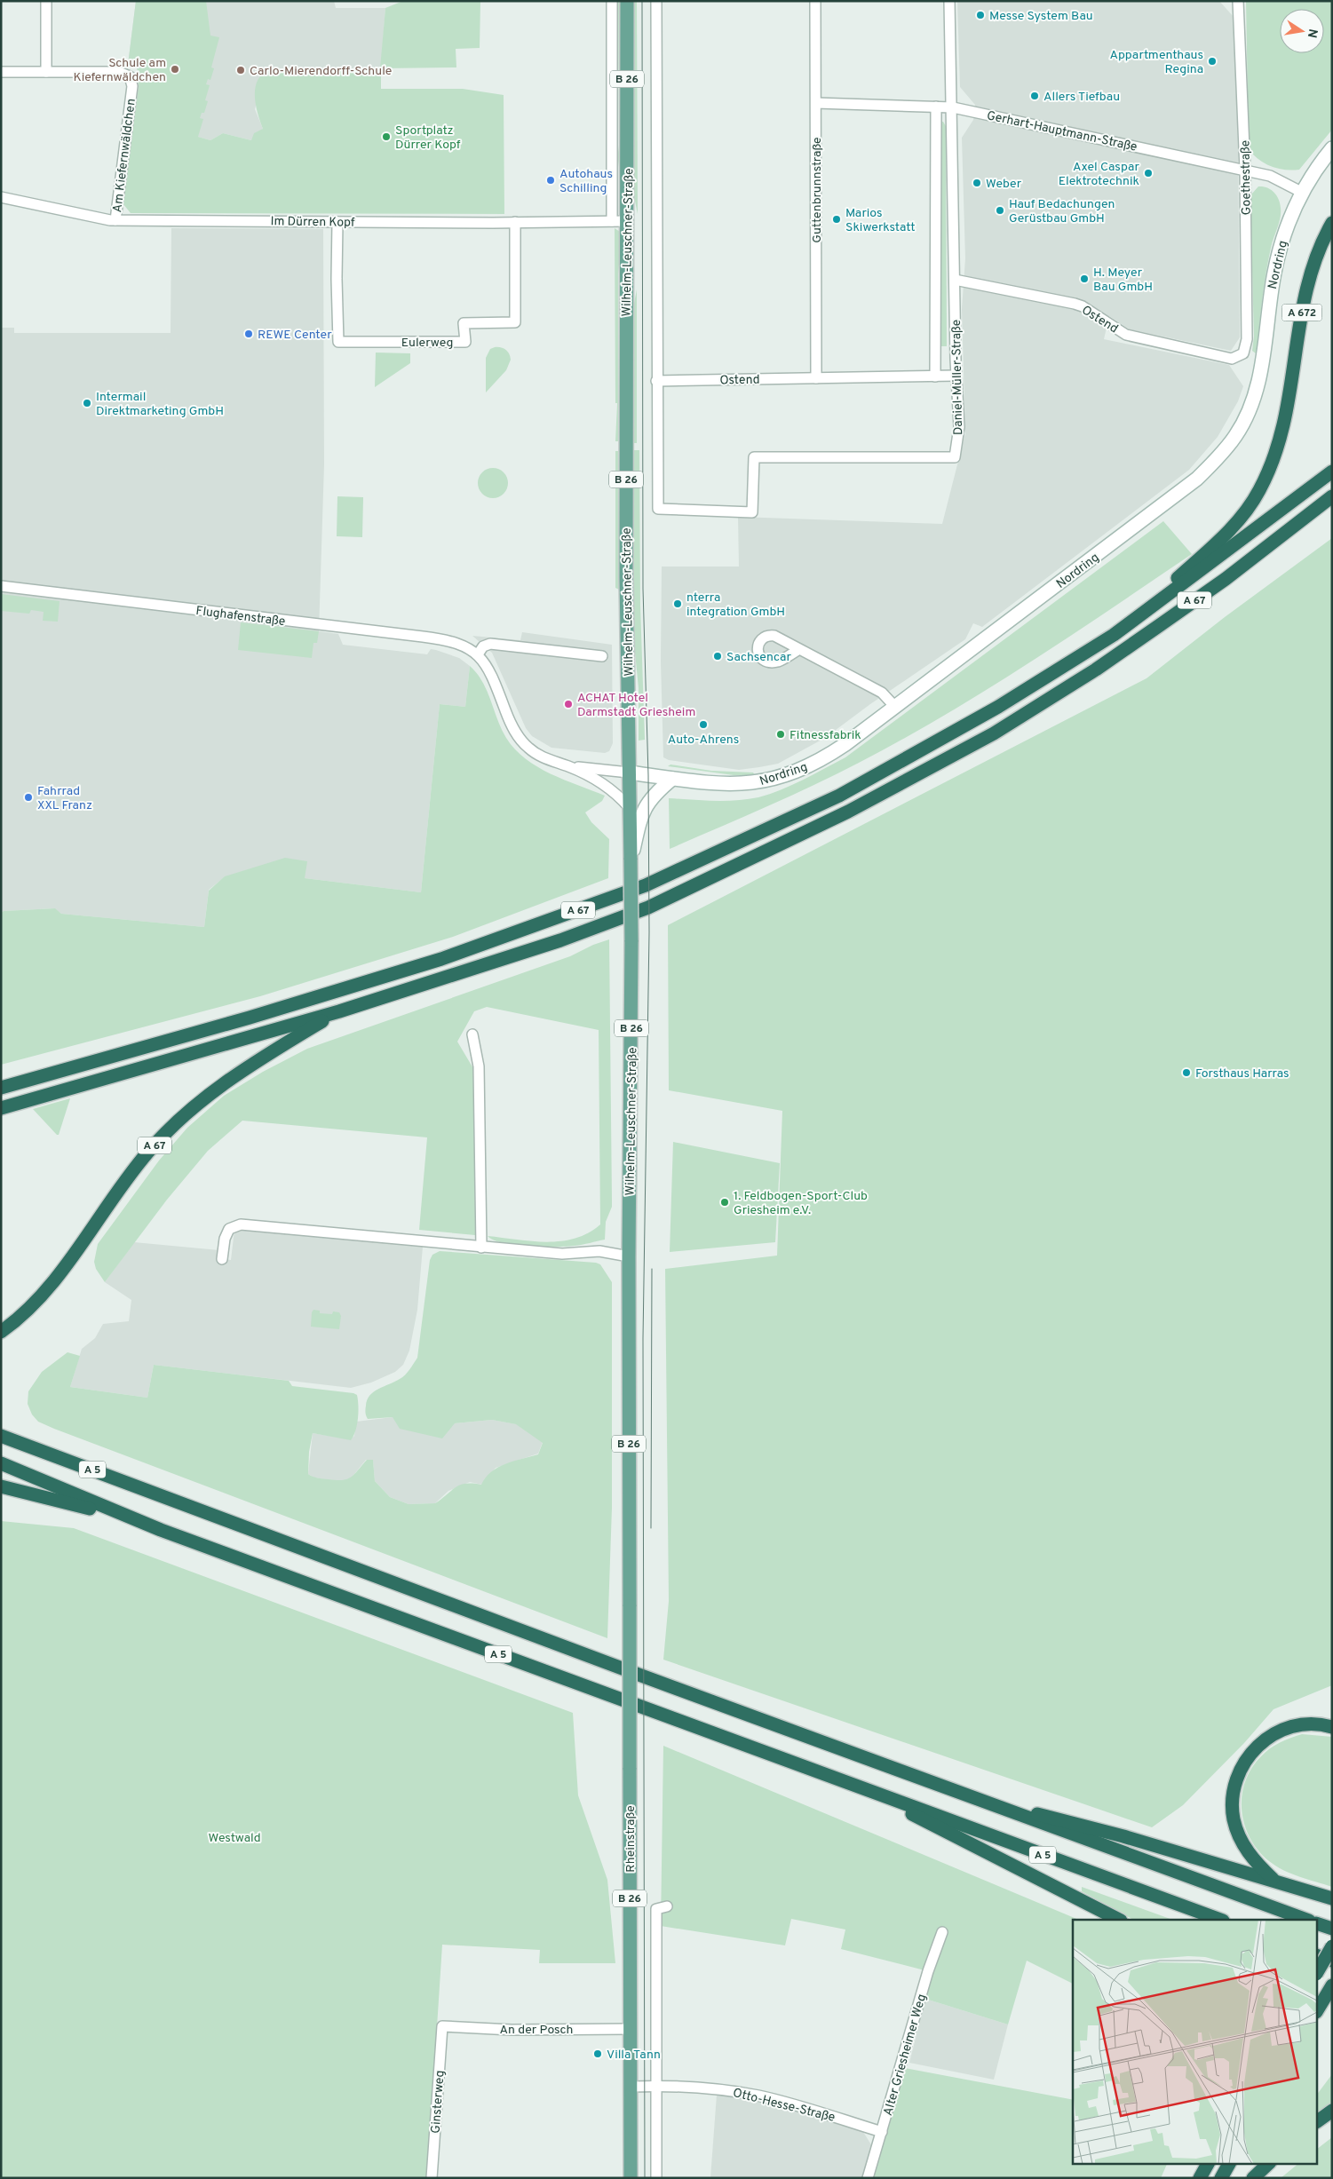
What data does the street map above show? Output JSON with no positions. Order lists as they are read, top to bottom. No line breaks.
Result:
{"streets":{"highway":["A 672","A 67","A 5"],"main road":["B 26","Wilhelm-Leuschner-Straße","Nordring","Rheinstraße"],"street":["Gerhart-Hauptmann-Straße","Am Kiefernwäldchen","Goethestraße","Guttenbrunnstraße","Im Dürren Kopf","Ostend","Eulerweg","Daniel-Müller-Straße","Flughafenstraße","An der Posch","Alter Griesheimer Weg","Ginsterweg","Otto-Hesse-Straße"]},"crossings":[["Gerhart-Hauptmann-Straße","Goethestraße"],["Gerhart-Hauptmann-Straße","Guttenbrunnstraße"],["Gerhart-Hauptmann-Straße","Nordring"],["Gerhart-Hauptmann-Straße","Daniel-Müller-Straße"],["Am Kiefernwäldchen","Im Dürren Kopf"],["Goethestraße","Ostend"],["Guttenbrunnstraße","Ostend"],["Im Dürren Kopf","Wilhelm-Leuschner-Straße"],["Im Dürren Kopf","Eulerweg"],["Wilhelm-Leuschner-Straße","Nordring"],["Wilhelm-Leuschner-Straße","Flughafenstraße"],["Wilhelm-Leuschner-Straße","Rheinstraße"],["Nordring","Flughafenstraße"],["A 672","A 67"],["Ostend","Daniel-Müller-Straße"],["Rheinstraße","An der Posch"],["Rheinstraße","Otto-Hesse-Straße"],["An der Posch","Ginsterweg"],["Alter Griesheimer Weg","Otto-Hesse-Straße"]],"parks":["Westwald"],"places":["Messe System Bau","Appartmenthaus Regina","Schule am Kiefernwäldchen","Carlo-Mierendorff-Schule","Allers Tiefbau","Sportplatz Dürrer Kopf","Axel Caspar Elektrotechnik","Autohaus Schilling","Weber","Hauf Bedachungen Gerüstbau GmbH","Marios Skiwerkstatt","H. Meyer Bau GmbH","REWE Center","Intermail Direktmarketing GmbH","nterra integration GmbH","Sachsencar","ACHAT Hotel Darmstadt Griesheim","Auto-Ahrens","Fitnessfabrik","Fahrrad XXL Franz","Forsthaus Harras","1. Feldbogen-Sport-Club Griesheim e.V.","Villa Tann"],"north":"right"}
